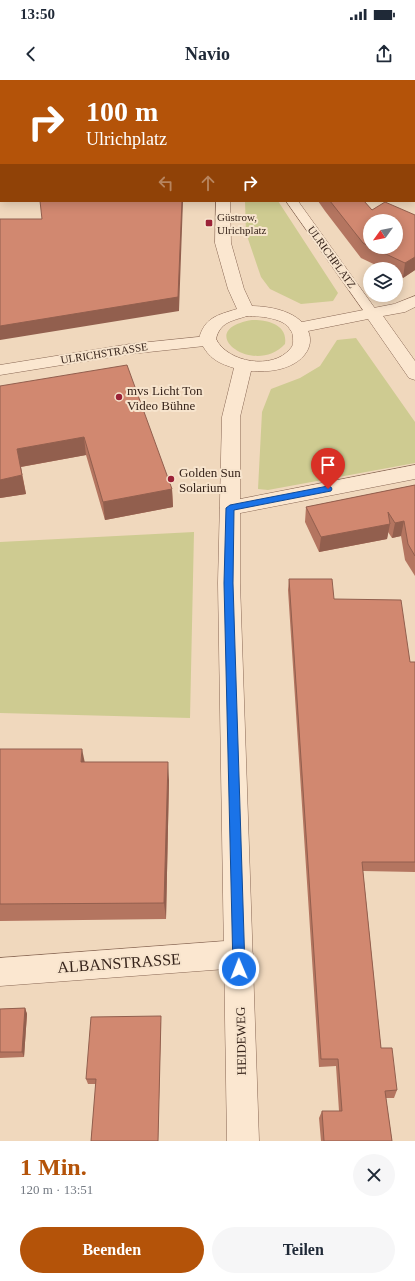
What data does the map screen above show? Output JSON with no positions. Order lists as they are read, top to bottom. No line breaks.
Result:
{"streets":{"street":["ULRICHPLATZ","ULRICHSTRASSE","ALBANSTRASSE","HEIDEWEG"]},"crossings":[["ULRICHSTRASSE","HEIDEWEG"],["ALBANSTRASSE","HEIDEWEG"]],"places":{"transit":["Güstrow, Ulrichplatz"],"other":["mvs Licht Ton Video Bühne","Golden Sun Solarium"]},"north":"bottom left","page":{"status":"13:50","header":"Navio","turn":["100 m","Ulrichplatz"],"heading":["1 Min.","120 m · 13:51"],"buttons":["Beenden","Teilen"]}}
